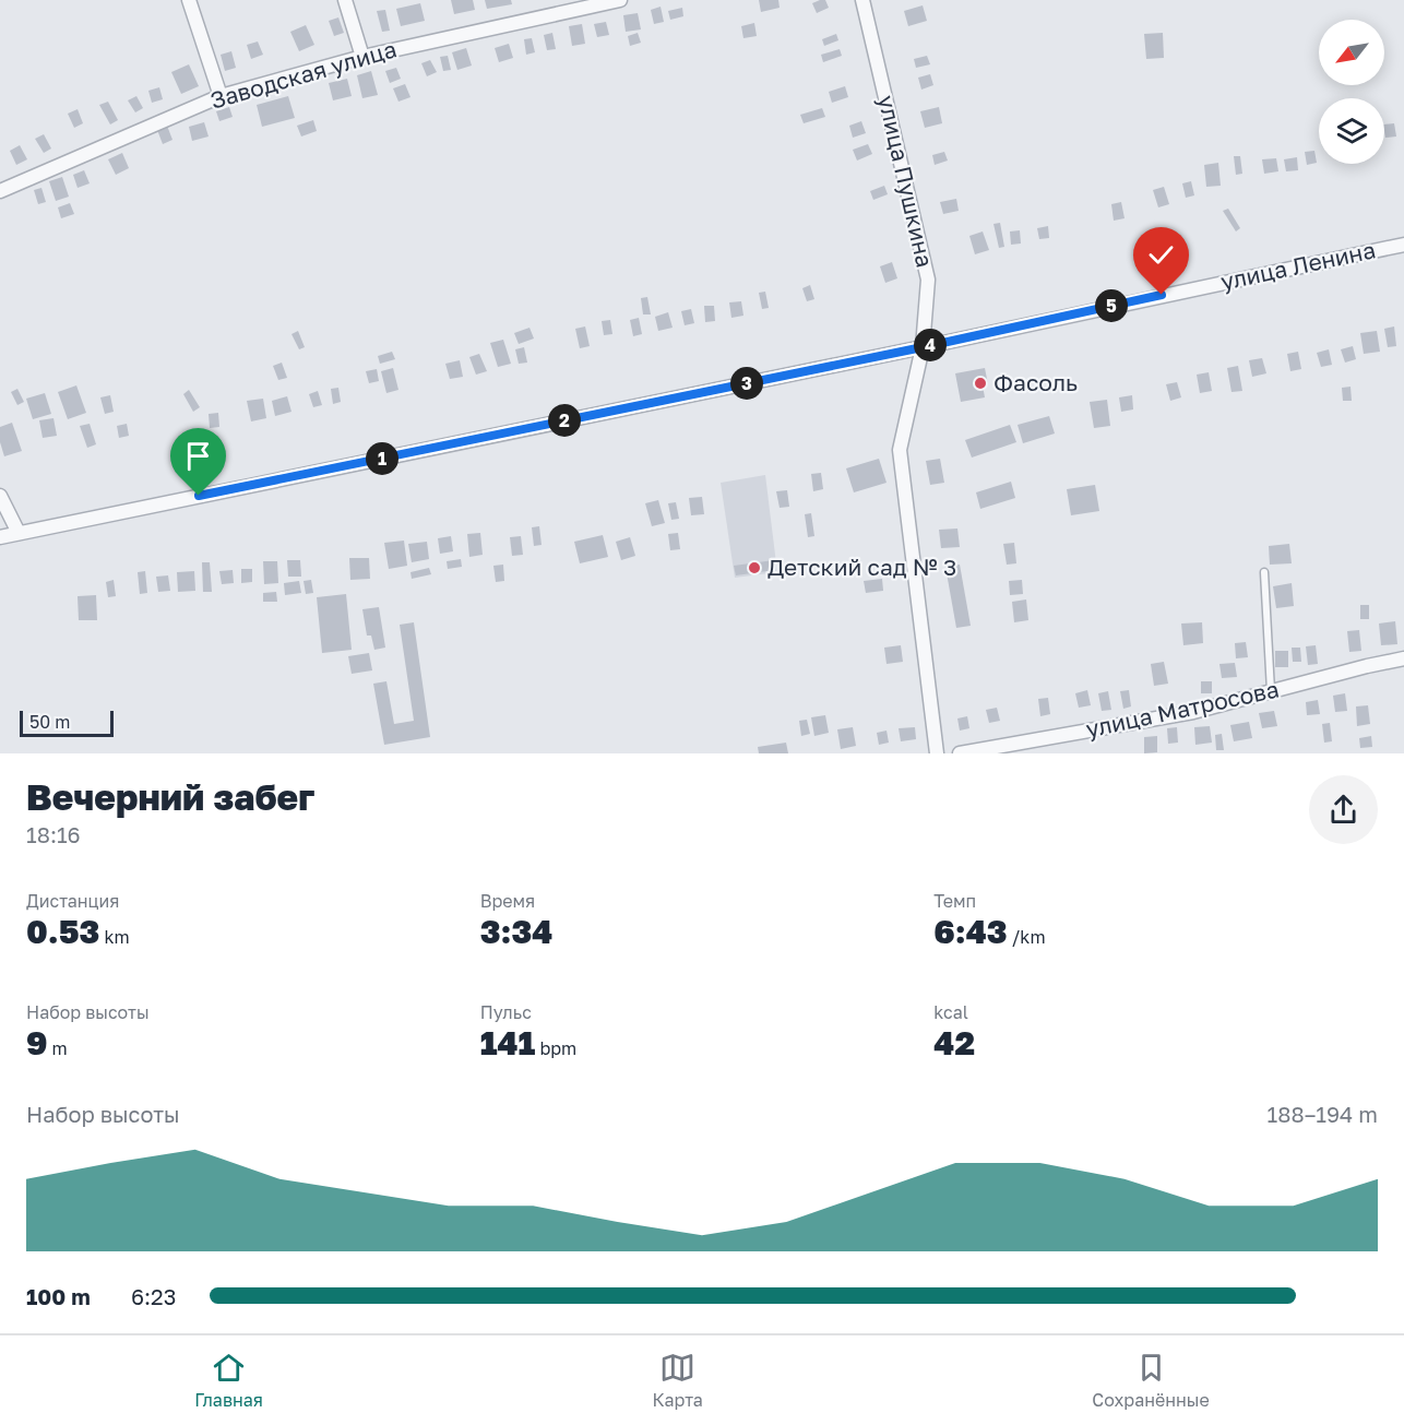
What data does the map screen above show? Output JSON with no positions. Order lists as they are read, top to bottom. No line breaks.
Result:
{"streets":{"street":["Заводская улица","улица Пушкина","улица Ленина","улица Матросова"]},"crossings":[["улица Пушкина","улица Ленина"]],"places":["Фасоль","Детский сад № 3"],"scale_bar":"50 m","north":"bottom left","page":{"pins":["5","4","3","2","1"],"scale":"50 m","heading":["Вечерний забег","18:16"],"stats":[["Дистанция","0.53 km"],["Время","3:34"],["Темп","6:43 /km"],["Набор высоты","9 m"],["Пульс","141 bpm"],["kcal","42"]],"chart":["Набор высоты","188–194 m"],"list":[{"name":"100 m","note":"6:23"}],"tabs":["Главная","Карта","Сохранённые"]}}
